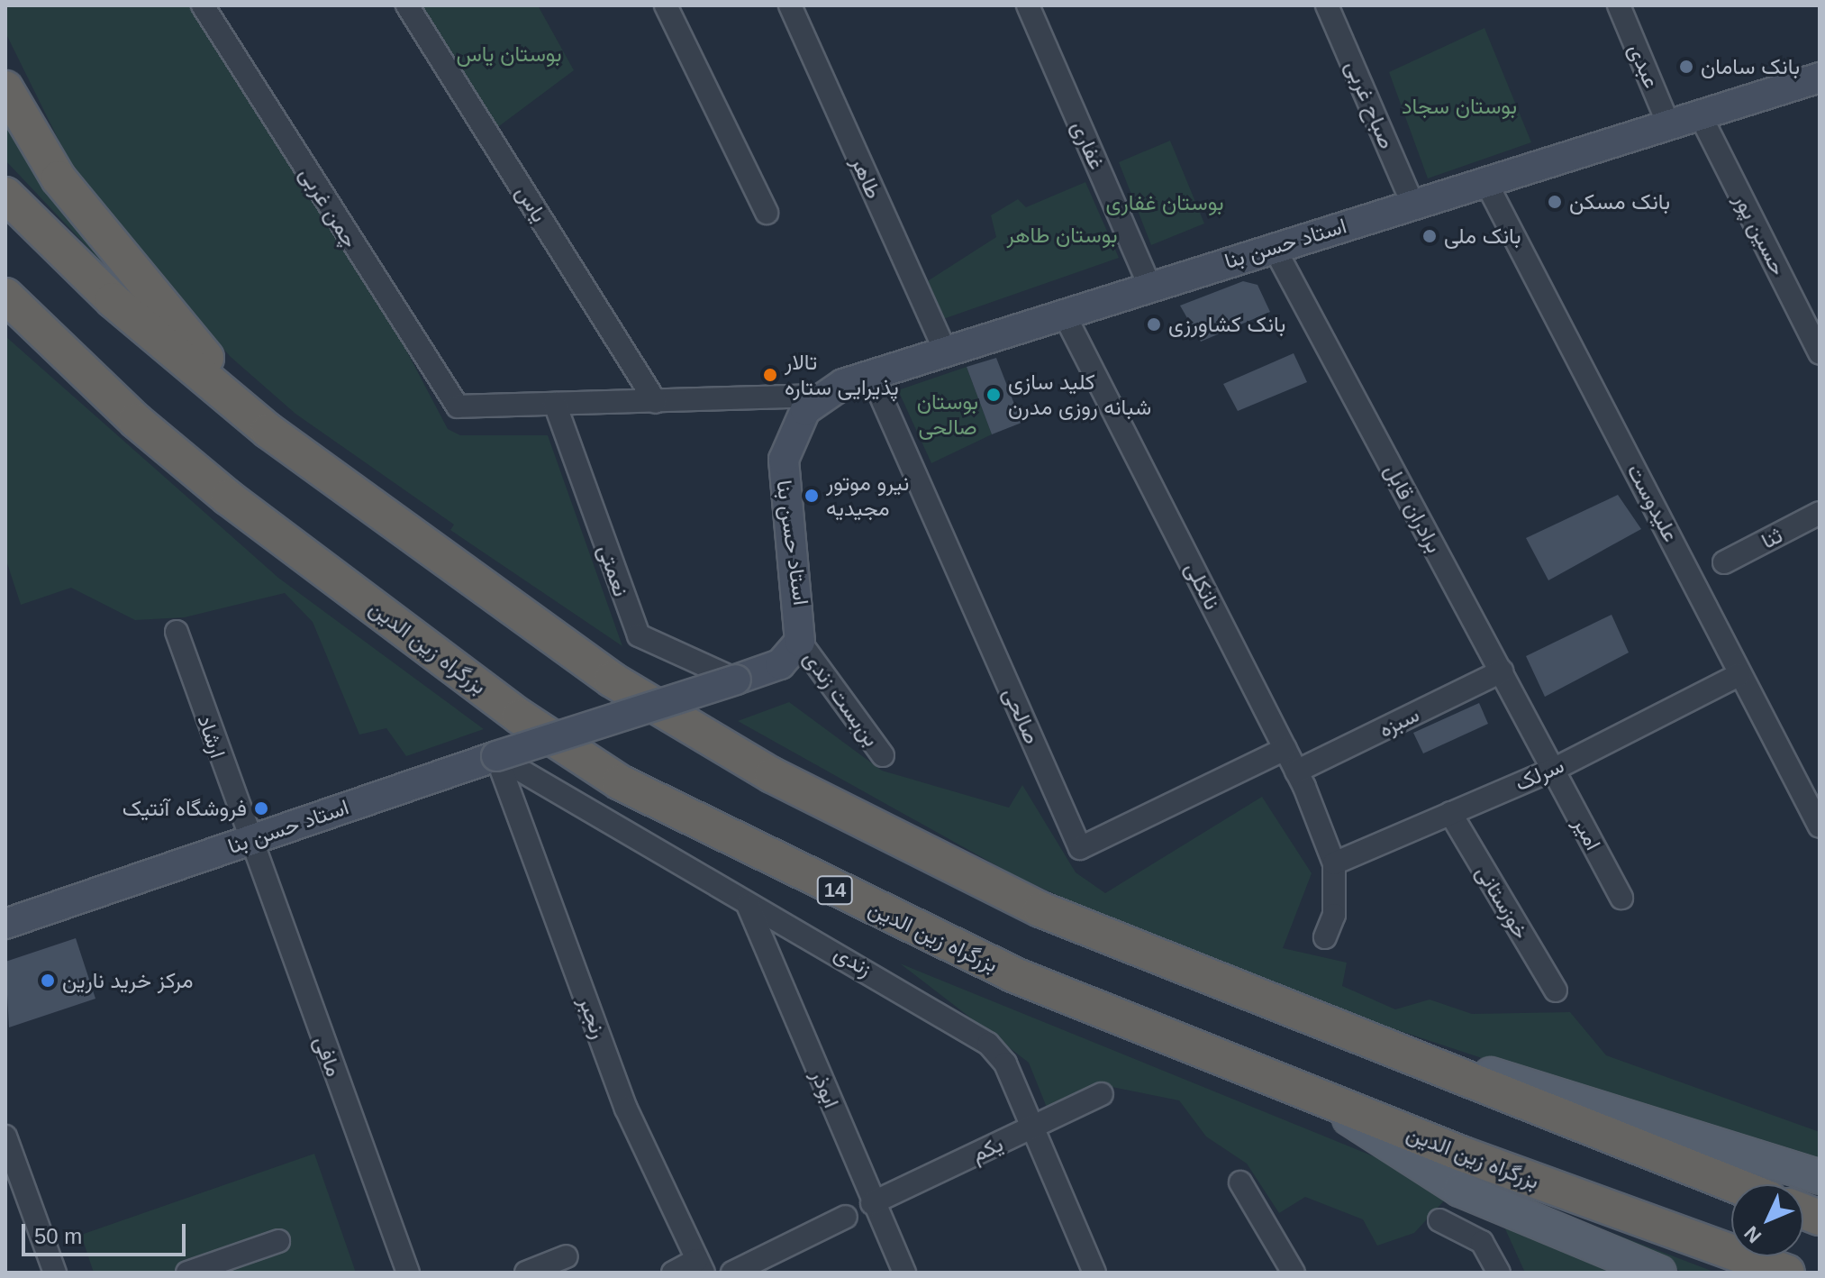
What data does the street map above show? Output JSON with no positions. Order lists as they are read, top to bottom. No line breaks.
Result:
{"streets":{"highway":["بزرگراه زین الدین","14"],"main road":["استاد حسن بنا"],"street":["عبدی","صباح غربی","غفاری","طاهر","یاس","چمن غربی","حسین پور","علیدوست","برادران قابل","ثنا","نعمتی","نانکلی","بن‌بست زندی","صالحی","سبزه","ارشاد","سرلک","امیر","خوزستانی","زندی","رنجبر","مافی","ابوذر","یکم"]},"crossings":[["عبدی","استاد حسن بنا"],["صباح غربی","استاد حسن بنا"],["غفاری","استاد حسن بنا"],["طاهر","استاد حسن بنا"],["چمن غربی","نعمتی"],["حسین پور","استاد حسن بنا"],["استاد حسن بنا","علیدوست"],["استاد حسن بنا","برادران قابل"],["استاد حسن بنا","نعمتی"],["استاد حسن بنا","نانکلی"],["استاد حسن بنا","بن‌بست زندی"],["استاد حسن بنا","صالحی"],["استاد حسن بنا","ارشاد"],["استاد حسن بنا","زندی"],["استاد حسن بنا","رنجبر"],["استاد حسن بنا","مافی"],["علیدوست","سرلک"],["برادران قابل","سبزه"],["برادران قابل","سرلک"],["برادران قابل","امیر"],["نانکلی","صالحی"],["نانکلی","سبزه"],["نانکلی","سرلک"],["ارشاد","مافی"],["سرلک","امیر"],["سرلک","خوزستانی"],["زندی","رنجبر"],["زندی","ابوذر"],["زندی","یکم"],["ابوذر","یکم"]],"parks":["بوستان یاس","بوستان سجاد","بوستان غفاری","بوستان طاهر","بوستان صالحی"],"places":["بانک سامان","بانک مسکن","بانک ملی","بانک کشاورزی","تالار پذیرایی ستاره","کلید سازی شبانه روزی مدرن","نیرو موتور مجیدیه","فروشگاه آنتیک","مرکز خرید نارین"],"scale_bar":"50 m","north":"bottom left"}
